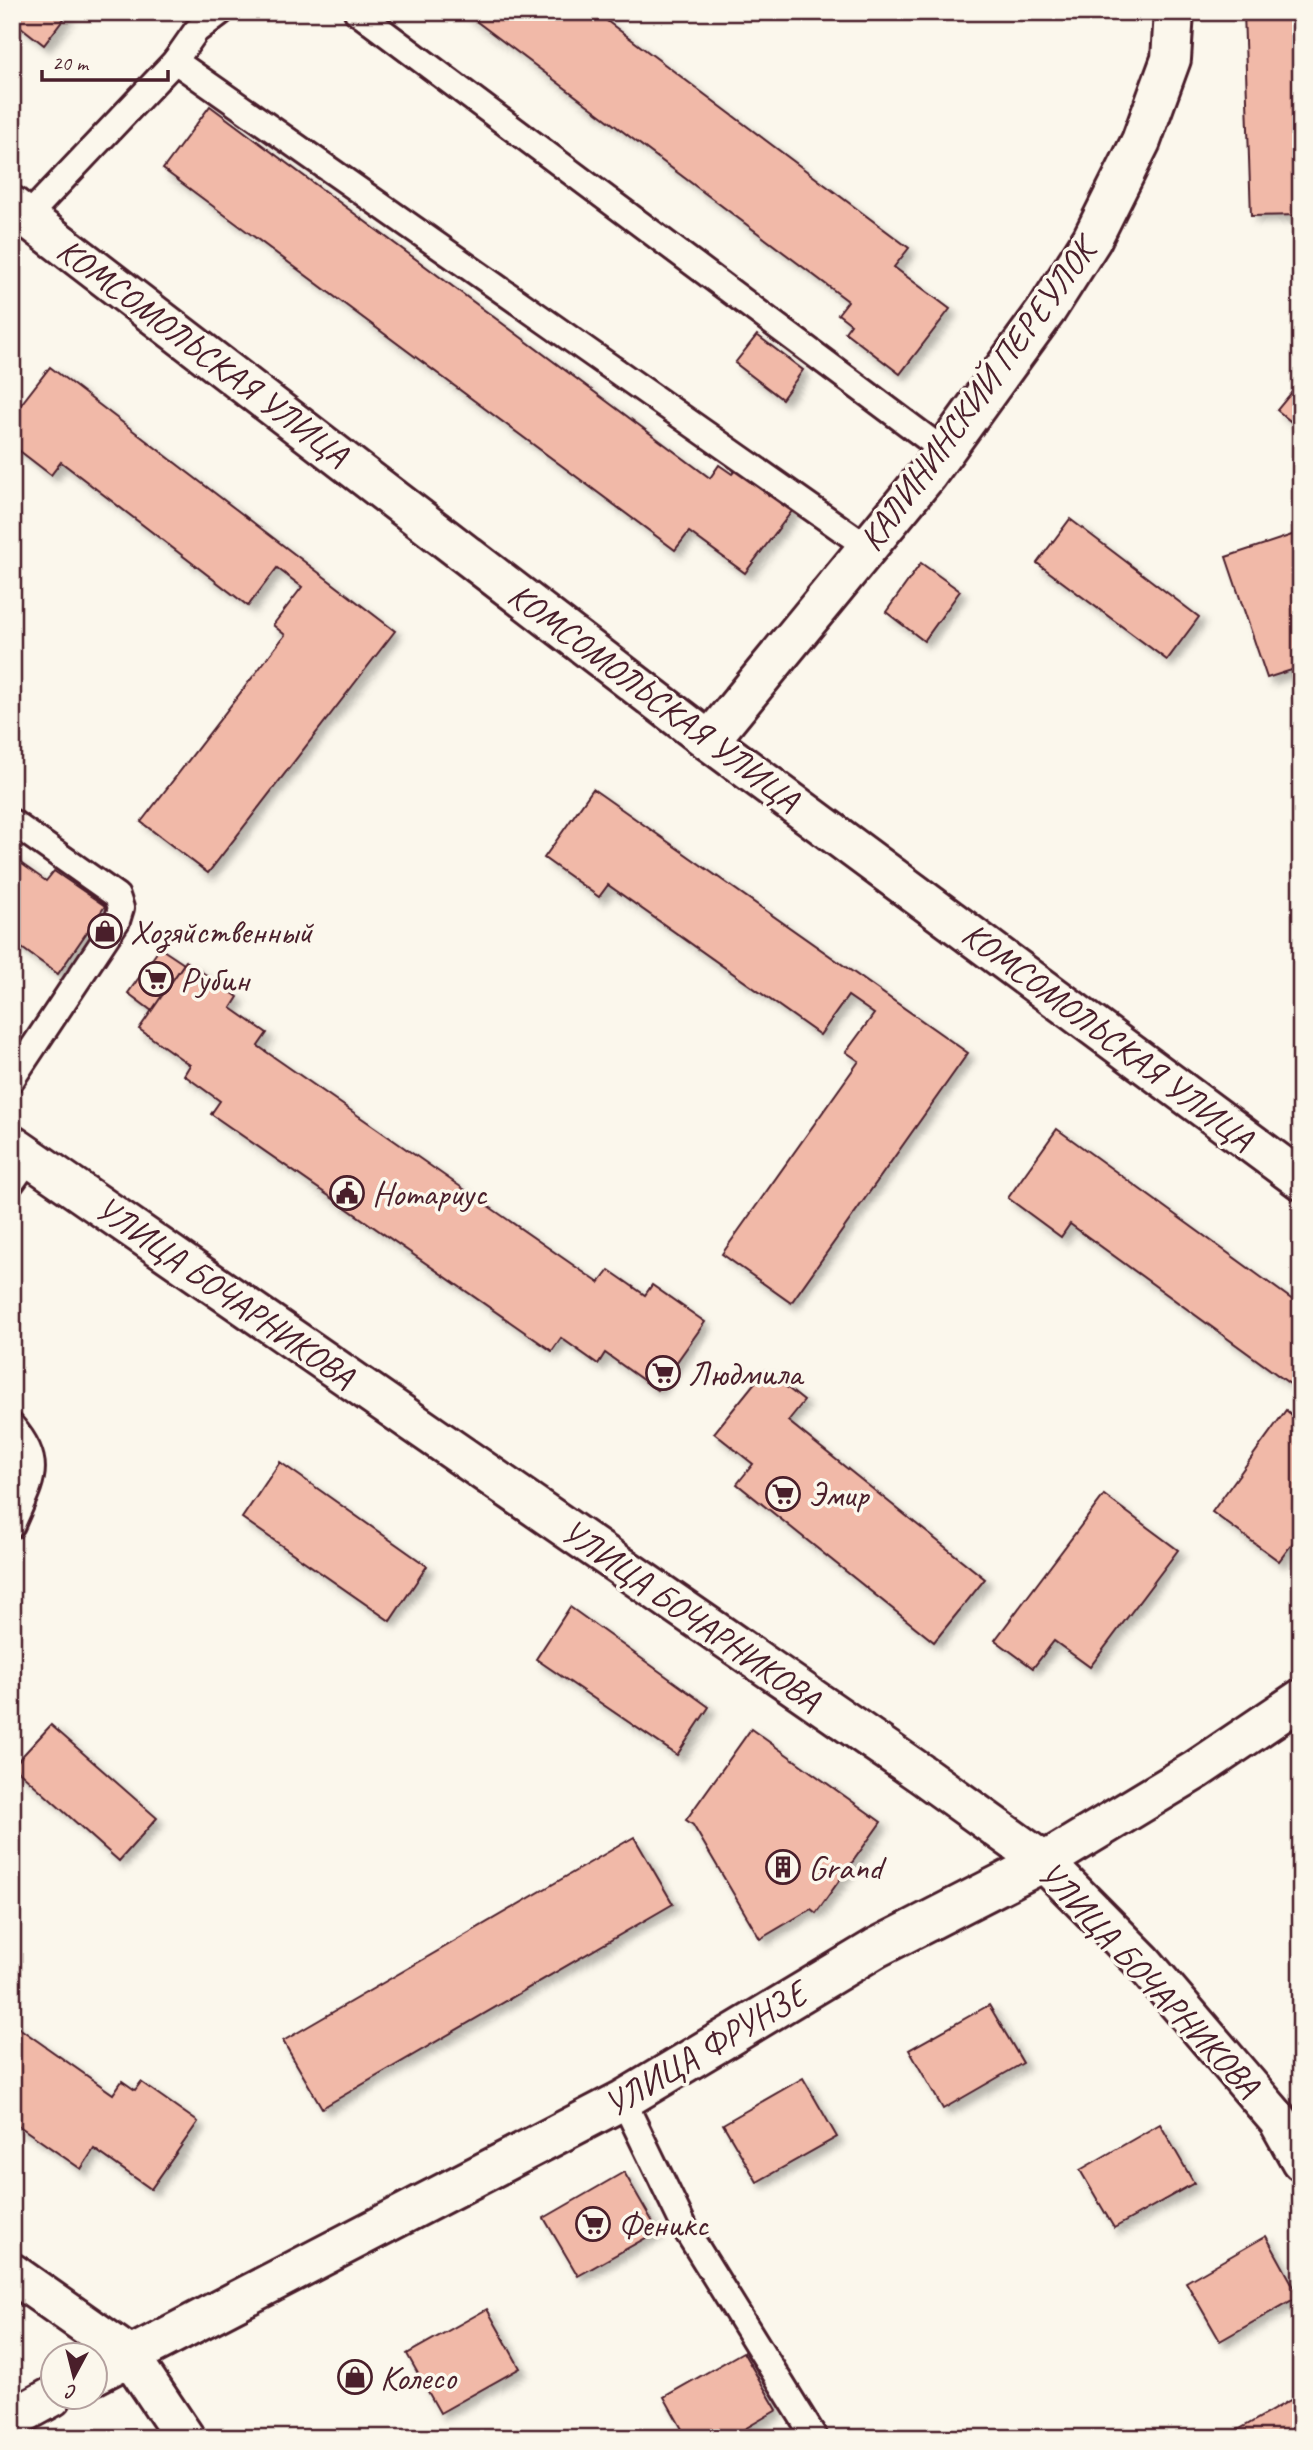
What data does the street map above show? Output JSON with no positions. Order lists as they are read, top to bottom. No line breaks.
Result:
{"streets":{"street":["КОМСОМОЛЬСКАЯ УЛИЦА","КАЛИНИНСКИЙ ПЕРЕУЛОК","УЛИЦА БОЧАРНИКОВА","УЛИЦА ФРУНЗЕ"]},"crossings":[["КОМСОМОЛЬСКАЯ УЛИЦА","КАЛИНИНСКИЙ ПЕРЕУЛОК"],["УЛИЦА БОЧАРНИКОВА","УЛИЦА ФРУНЗЕ"]],"places":{"shop":["Хозяйственный","Колесо"],"supermarket":["Рубин","Людмила","Эмир","Феникс"],"public building":["Нотариус"],"building":["Grand"]},"scale_bar":"20 m","north":"bottom"}
